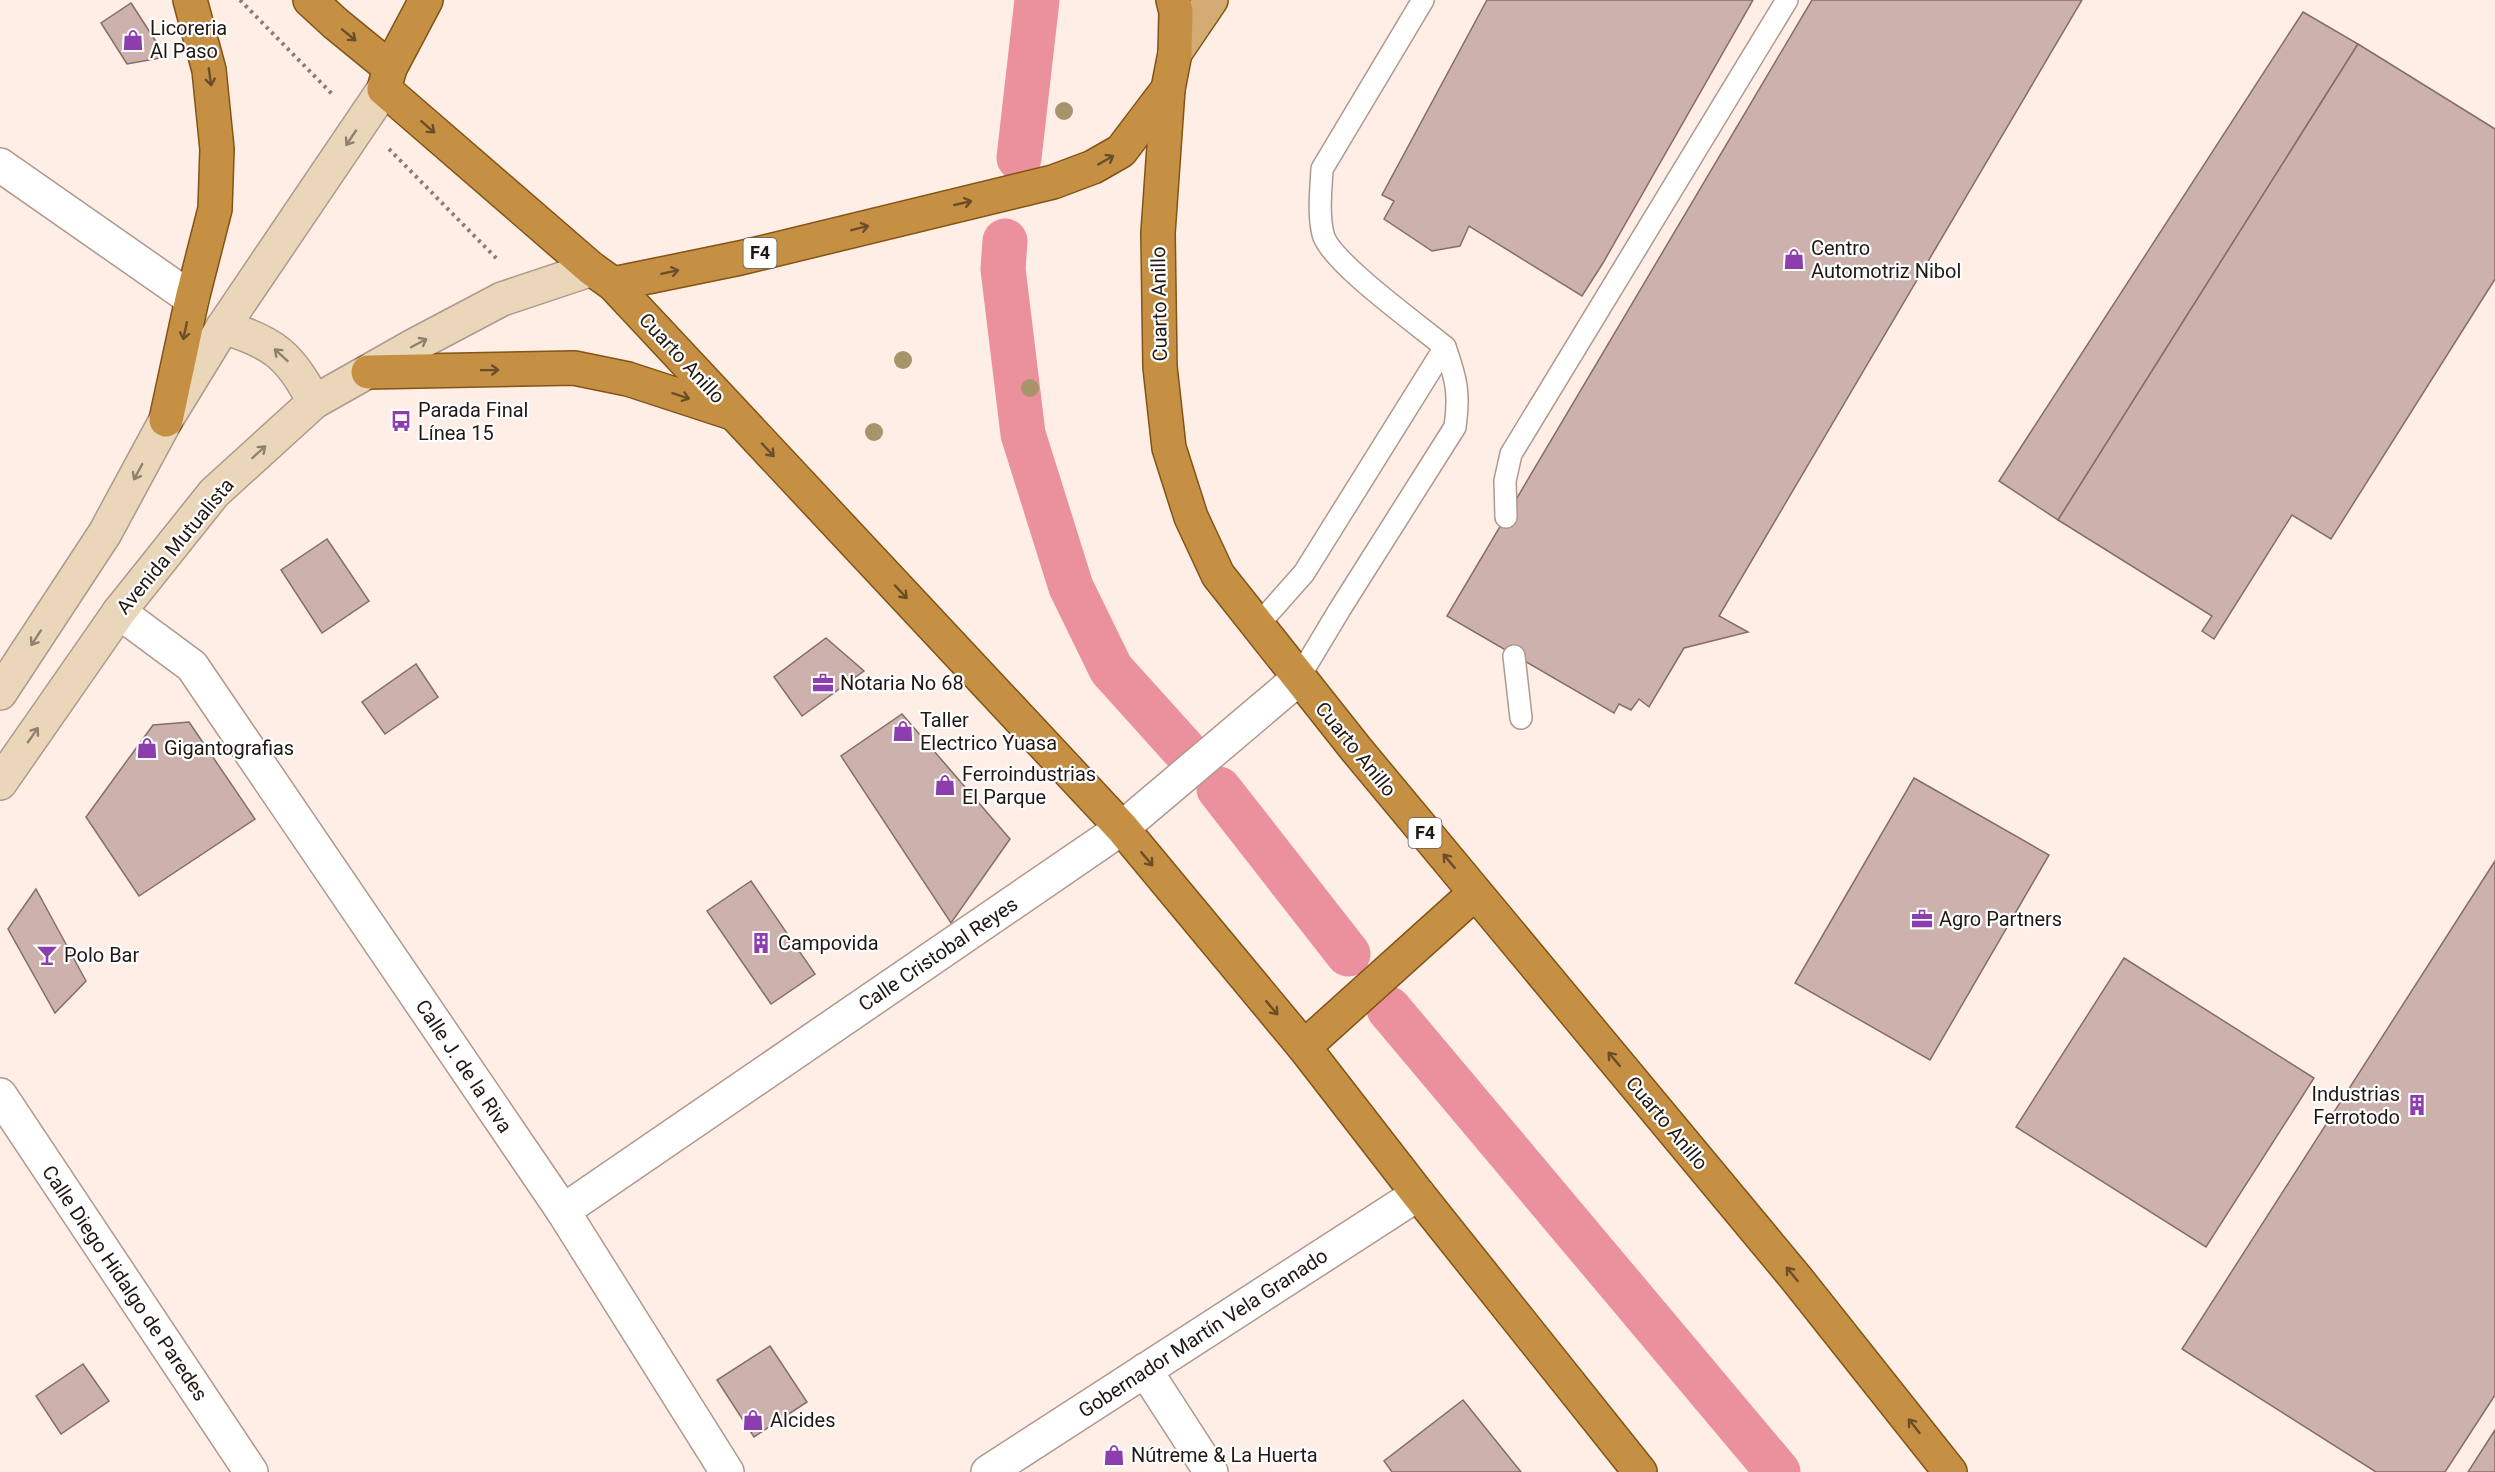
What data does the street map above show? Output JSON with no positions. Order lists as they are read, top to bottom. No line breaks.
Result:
{"streets":{"highway":["F4","Cuarto Anillo"],"main road":["Avenida Mutualista"],"street":["Calle Cristobal Reyes","Calle J. de la Riva","Calle Diego Hidalgo de Paredes","Gobernador Martín Vela Granado"]},"crossings":[["F4","Cuarto Anillo"],["F4","Avenida Mutualista"],["Cuarto Anillo","Avenida Mutualista"],["Cuarto Anillo","Calle Cristobal Reyes"],["Cuarto Anillo","Gobernador Martín Vela Granado"],["Avenida Mutualista","Calle J. de la Riva"],["Calle Cristobal Reyes","Calle J. de la Riva"]],"places":{"shop":["Licoreria Al Paso","Centro Automotriz Nibol","Taller Electrico Yuasa","Gigantografias","Ferroindustrias El Parque","Alcides","Nútreme & La Huerta"],"bus stop":["Parada Final Línea 15"],"office":["Notaria No 68","Agro Partners"],"building":["Campovida","Industrias Ferrotodo"],"bar":["Polo Bar"]}}
